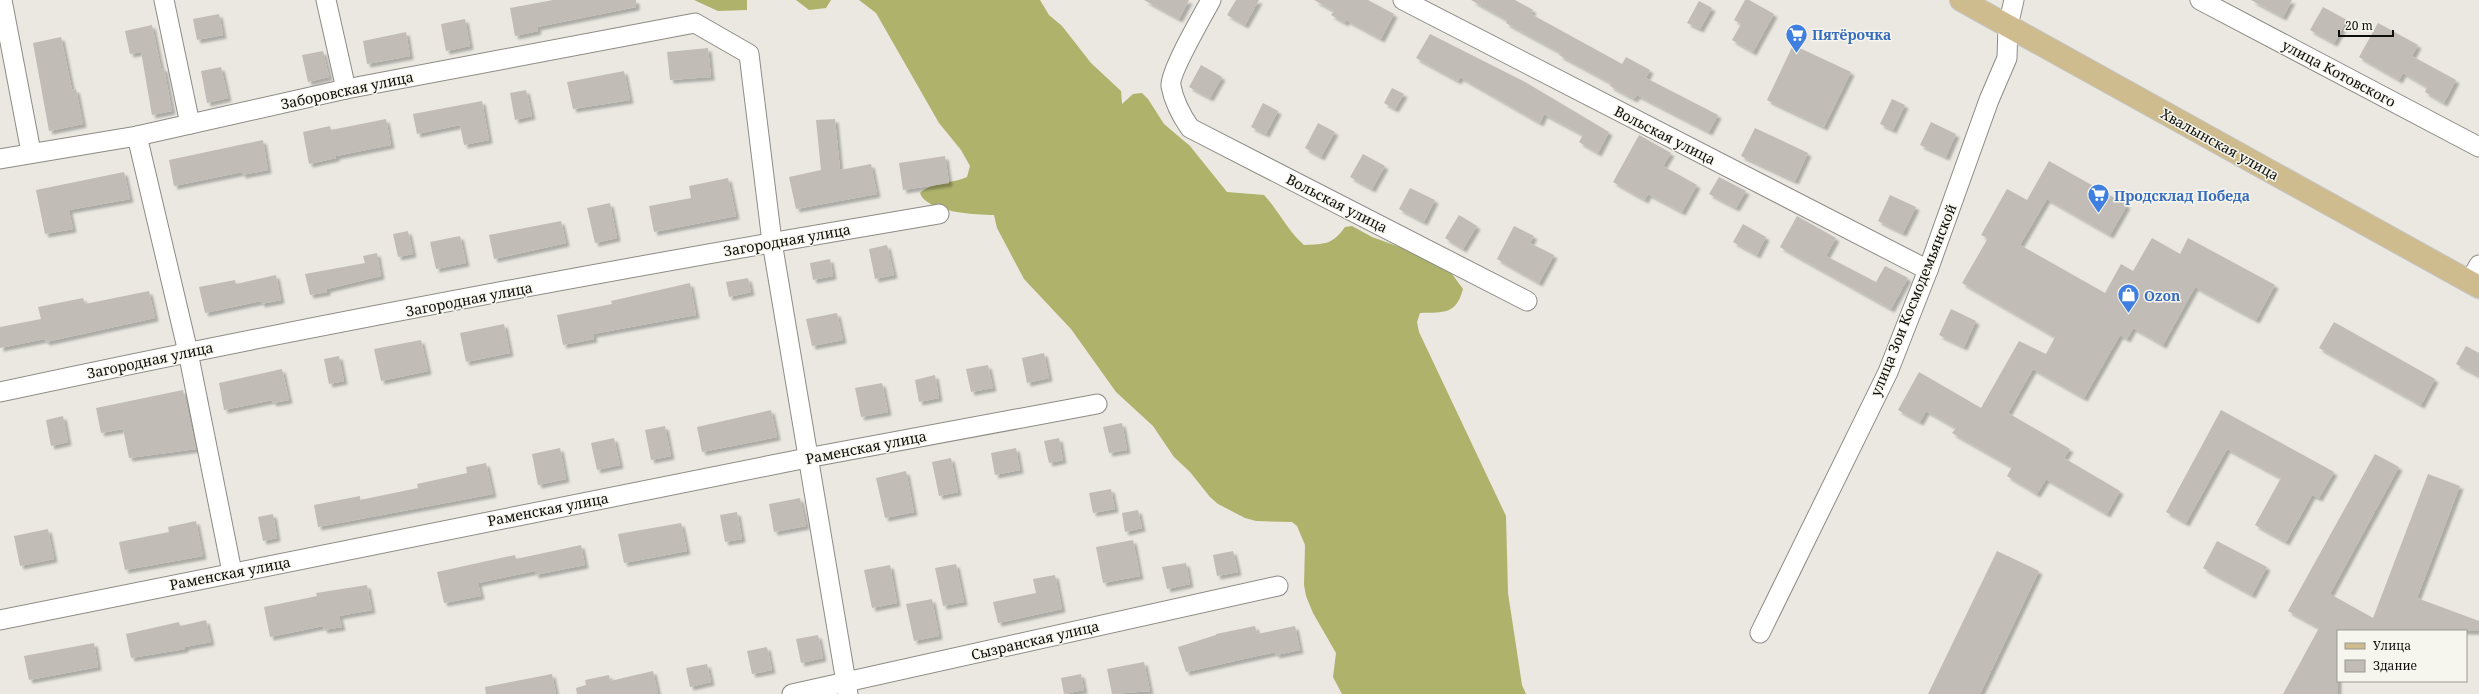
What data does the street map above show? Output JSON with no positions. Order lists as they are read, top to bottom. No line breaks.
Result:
{"streets":{"main road":["Хвалынская улица"],"street":["улица Котовского","Заборовская улица","Вольская улица","Загородная улица","улица Зои Космодемьянской","Раменская улица","Сызранская улица"]},"crossings":[["Заборовская улица","Загородная улица"],["Вольская улица","улица Зои Космодемьянской"],["Хвалынская улица","улица Зои Космодемьянской"]],"places":{"supermarket":["Пятёрочка","Продсклад Победа"],"shop":["Ozon"]},"legend":["Улица","Здание"],"scale_bar":"20 m"}
